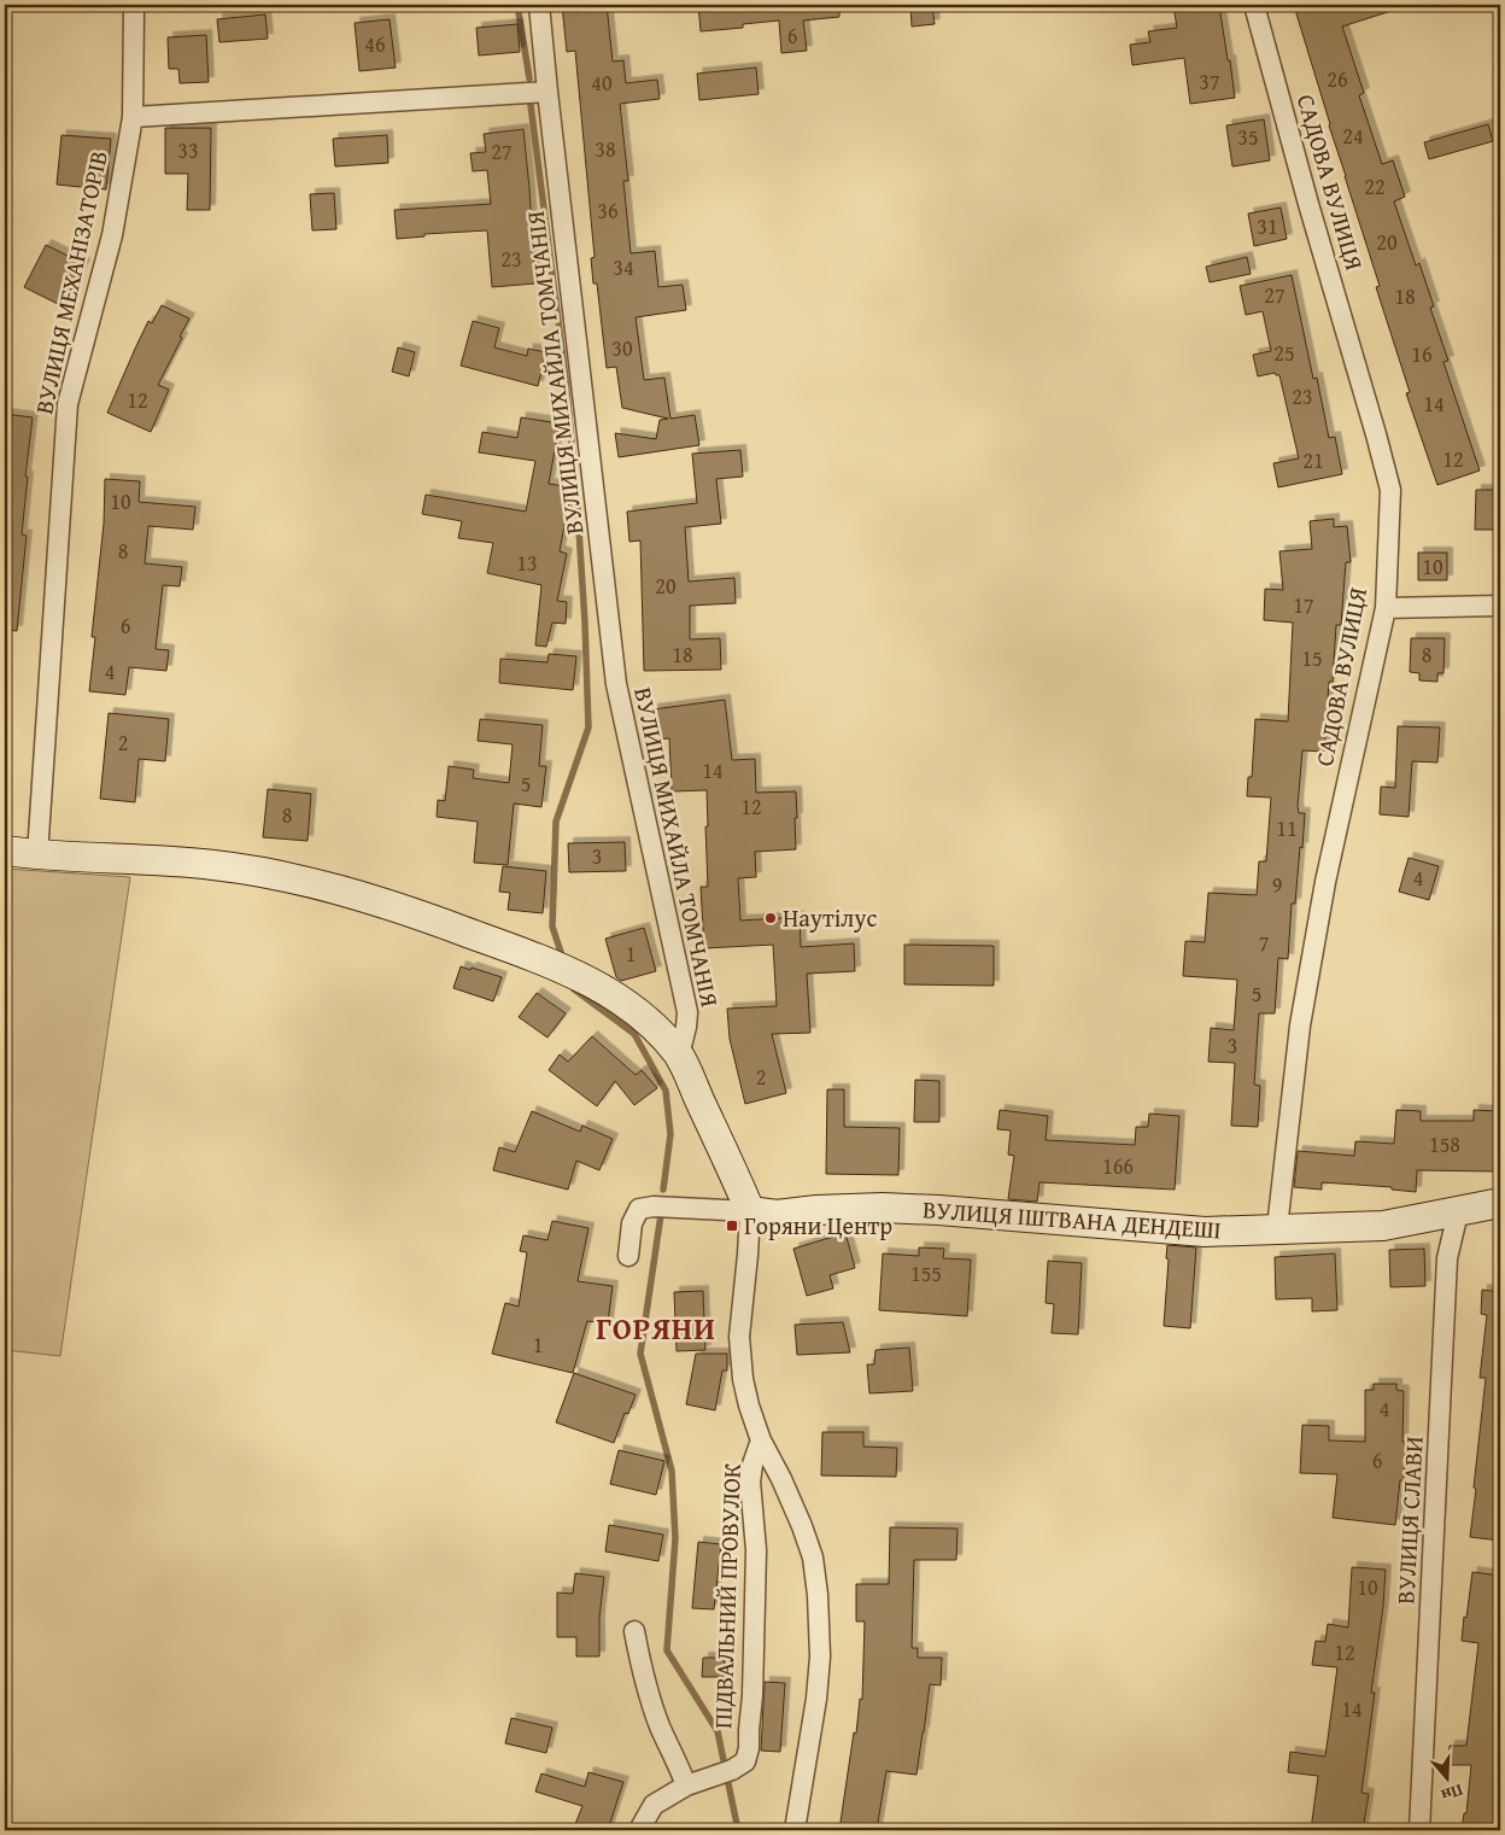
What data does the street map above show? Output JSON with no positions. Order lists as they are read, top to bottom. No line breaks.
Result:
{"streets":{"street":["САДОВА ВУЛИЦЯ","ВУЛИЦЯ МЕХАНІЗАТОРІВ","ВУЛИЦЯ МИХАЙЛА ТОМЧАНІЯ","ВУЛИЦЯ ІШТВАНА ДЕНДЕШІ","ВУЛИЦЯ СЛАВИ","ПІДВАЛЬНИЙ ПРОВУЛОК"]},"crossings":[["САДОВА ВУЛИЦЯ","ВУЛИЦЯ ІШТВАНА ДЕНДЕШІ"],["ВУЛИЦЯ ІШТВАНА ДЕНДЕШІ","ВУЛИЦЯ СЛАВИ"]],"districts":["ГОРЯНИ"],"places":{"other":["Наутілус"],"transit":["Горяни Центр"]},"house_numbers":["6","46","26","37","40","24","35","38","33","27","22","36","31","20","23","34","27","18","30","25","16","23","12","14","12","21","10","8","13","10","20","17","6","18","8","15","4","2","14","5","12","8","11","3","4","9","7","1","5","3","2","158","166","155","1","4","6","10","12","14"],"north":"bottom"}
